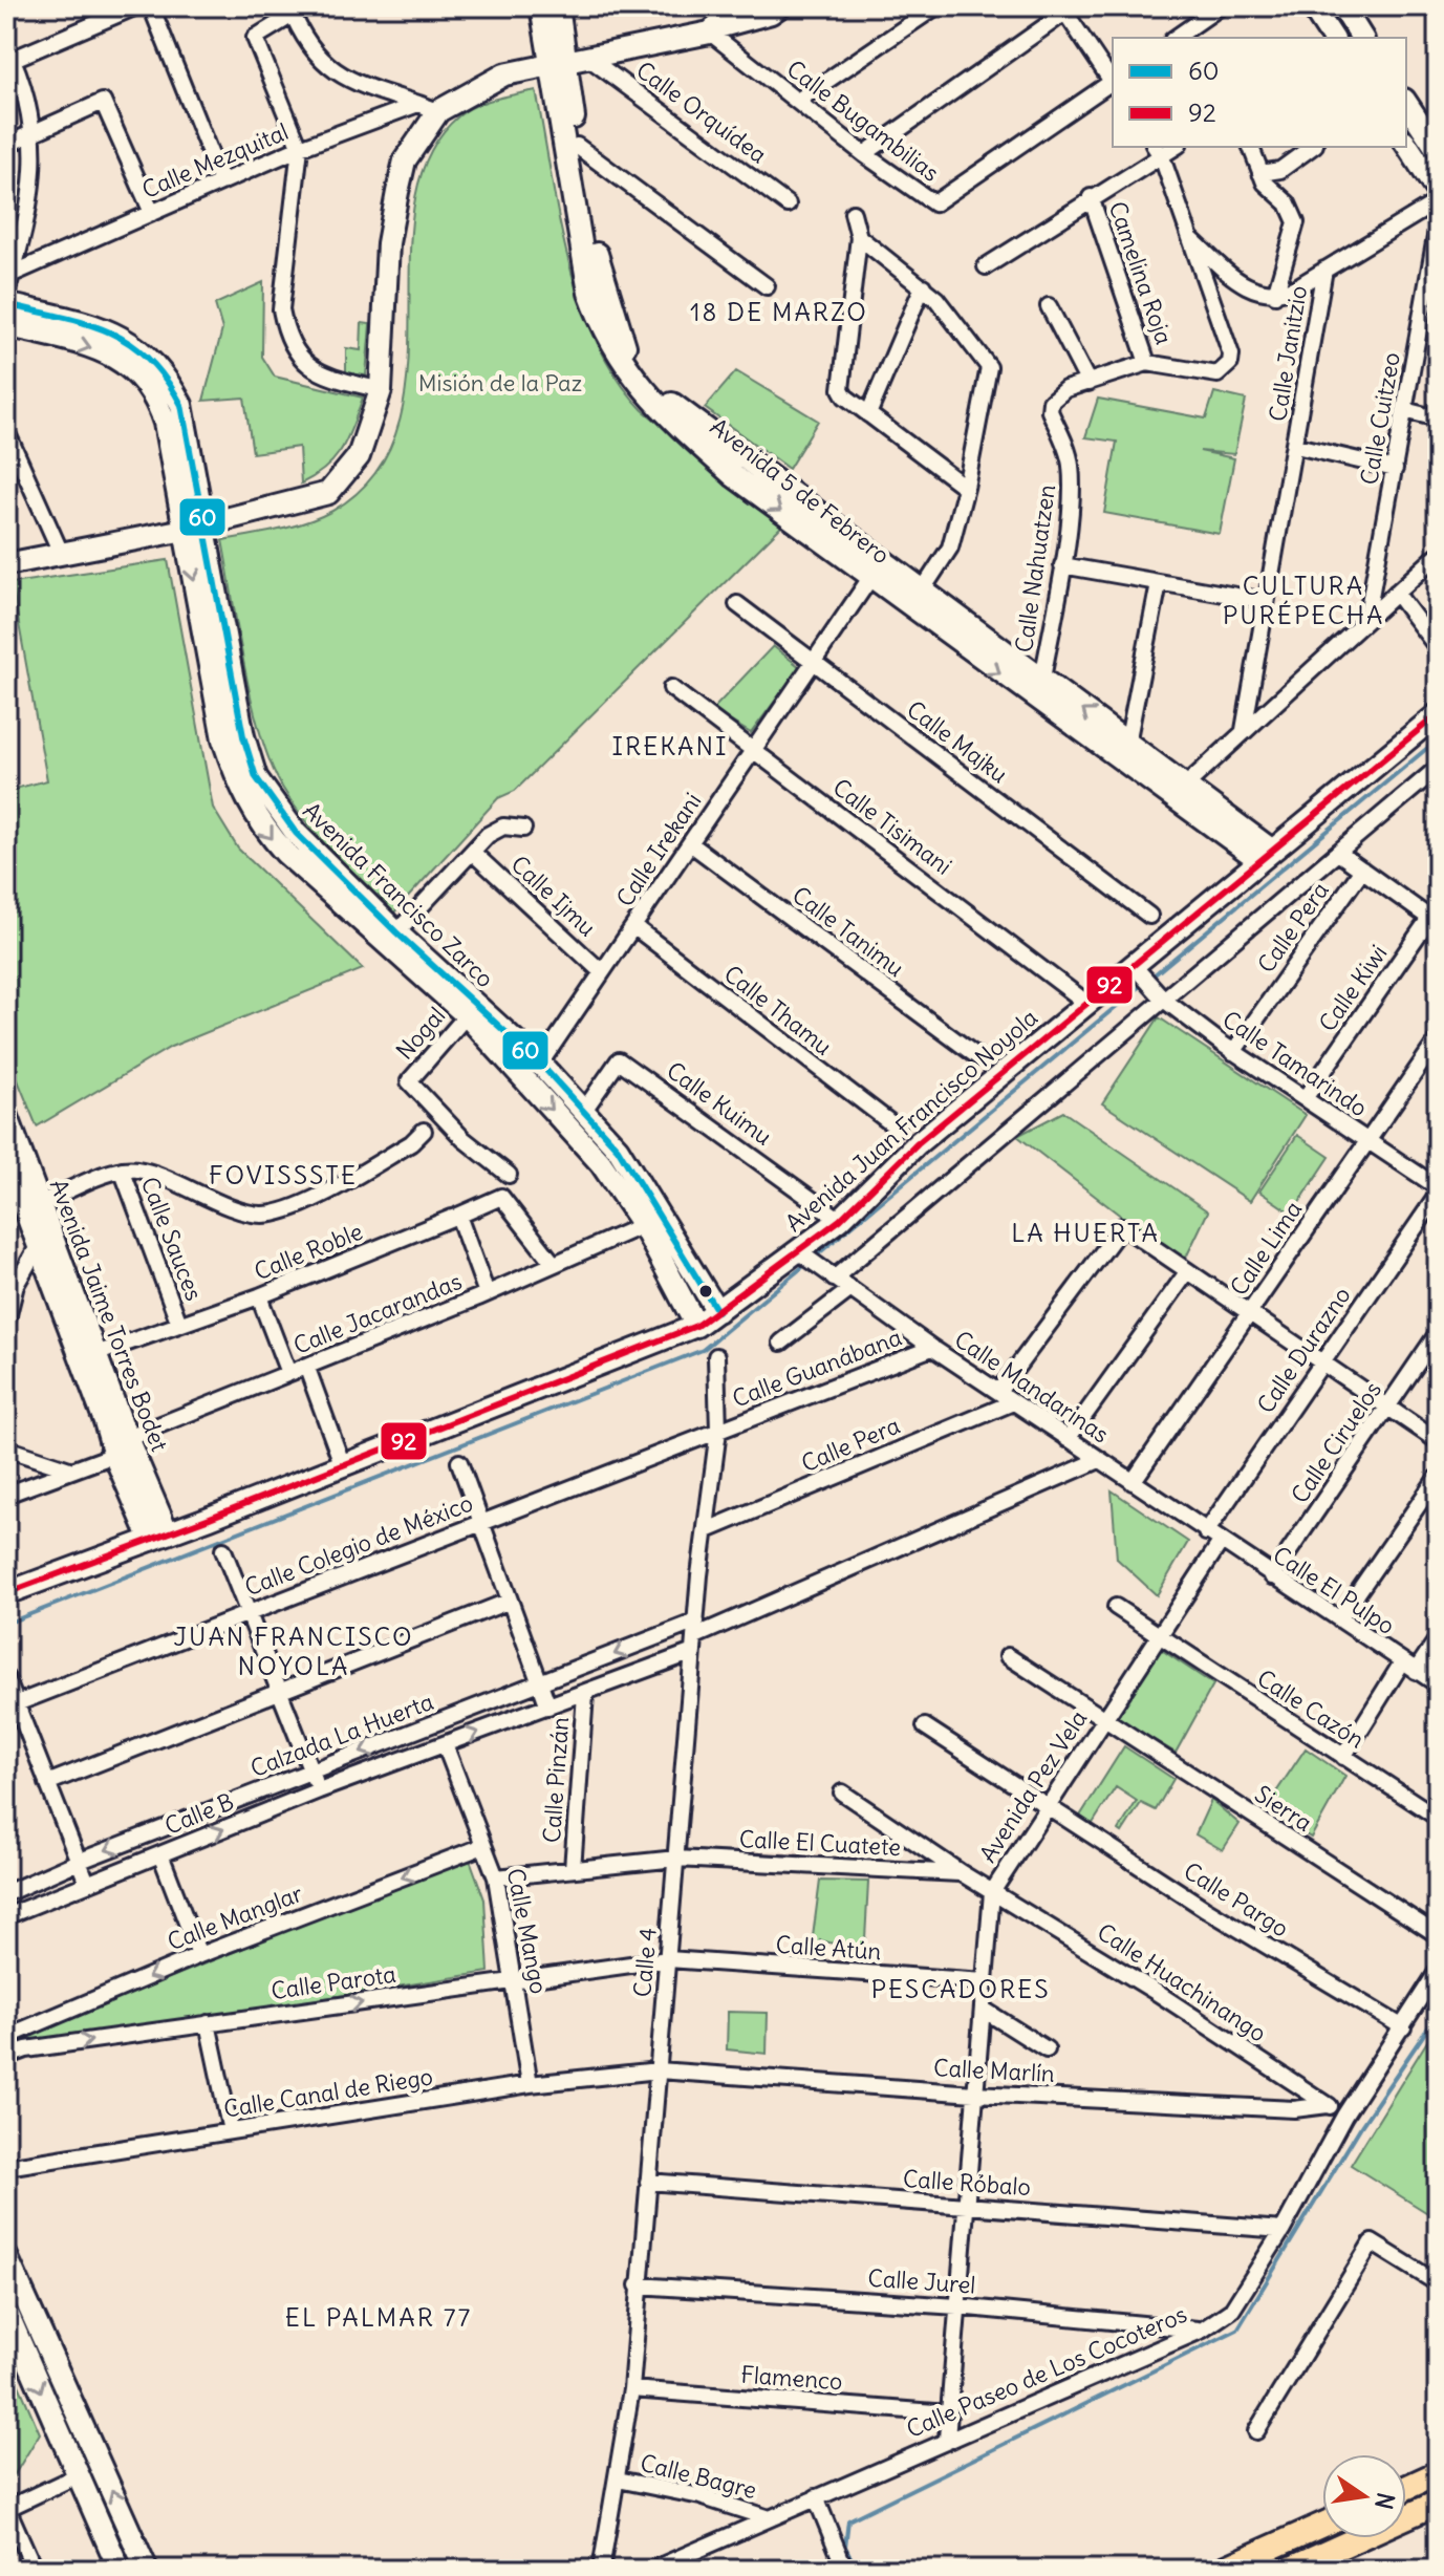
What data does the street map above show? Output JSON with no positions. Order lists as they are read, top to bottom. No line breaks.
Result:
{"streets":{"street":["Calle Orquídea","Calle Bugambilias","Calle Mezquital","Camelina Roja","Calle Janitzio","Calle Cuitzeo","Avenida 5 de Febrero","Calle Nahuatzen","Calle Majku","Calle Tisimani","Calle Irekani","Avenida Francisco Zarco","Calle Ijmu","Calle Pera","Calle Tanimu","Calle Kiwi","Calle Thamu","Nogal","Calle Tamarindo","Calle Kuimu","Avenida Juan Francisco Noyola","Calle Sauces","Calle Lima","Calle Roble","Calle Jacarandas","Avenida Jaime Torres Bodet","Calle Durazno","Calle Guanábana","Calle Mandarinas","Calle Ciruelos","Calle Colegio de México","Calle El Pulpo","Calle Cazón","Calzada La Huerta","Calle Pinzán","Avenida Pez Vela","Sierra","Calle B","Calle El Cuatete","Calle Pargo","Calle Manglar","Calle Mango","Calle Atún","Calle 4","Calle Parota","Calle Huachinango","Calle Marlín","Calle Canal de Riego","Calle Róbalo","Calle Jurel","Calle Paseo de Los Cocoteros","Flamenco","Calle Bagre"]},"crossings":[["Calle Orquídea","Avenida 5 de Febrero"],["Camelina Roja","Calle Nahuatzen"],["Calle Janitzio","Calle Cuitzeo"],["Avenida 5 de Febrero","Calle Nahuatzen"],["Avenida 5 de Febrero","Calle Irekani"],["Avenida 5 de Febrero","Avenida Juan Francisco Noyola"],["Calle Majku","Calle Irekani"],["Calle Tisimani","Calle Irekani"],["Calle Tisimani","Avenida Juan Francisco Noyola"],["Calle Irekani","Avenida Francisco Zarco"],["Calle Irekani","Calle Ijmu"],["Calle Irekani","Calle Tanimu"],["Calle Irekani","Calle Thamu"],["Avenida Francisco Zarco","Nogal"],["Avenida Francisco Zarco","Calle Kuimu"],["Avenida Francisco Zarco","Avenida Juan Francisco Noyola"],["Avenida Francisco Zarco","Calle Jacarandas"],["Calle Pera","Calle Tamarindo"],["Calle Pera","Calle Mandarinas"],["Calle Pera","Calle 4"],["Calle Kiwi","Calle Tamarindo"],["Calle Tamarindo","Avenida Juan Francisco Noyola"],["Calle Tamarindo","Calle Lima"],["Calle Kuimu","Avenida Juan Francisco Noyola"],["Avenida Juan Francisco Noyola","Avenida Jaime Torres Bodet"],["Avenida Juan Francisco Noyola","Calle Mandarinas"],["Calle Sauces","Calle Roble"],["Calle Lima","Calle Mandarinas"],["Calle Roble","Calle Jacarandas"],["Calle Roble","Avenida Jaime Torres Bodet"],["Calle Jacarandas","Avenida Jaime Torres Bodet"],["Calle Durazno","Calle Mandarinas"],["Calle Durazno","Calle El Pulpo"],["Calle Guanábana","Calle Mandarinas"],["Calle Guanábana","Calle Colegio de México"],["Calle Guanábana","Calle 4"],["Calle Mandarinas","Calle El Pulpo"],["Calle Mandarinas","Calzada La Huerta"],["Calle Ciruelos","Calle El Pulpo"],["Calle Colegio de México","Calle 4"],["Calle El Pulpo","Avenida Pez Vela"],["Calle Cazón","Avenida Pez Vela"],["Calzada La Huerta","Calle B"],["Calzada La Huerta","Calle 4"],["Calle Pinzán","Calle B"],["Calle Pinzán","Calle El Cuatete"],["Avenida Pez Vela","Sierra"],["Avenida Pez Vela","Calle Pargo"],["Avenida Pez Vela","Calle Atún"],["Avenida Pez Vela","Calle Huachinango"],["Avenida Pez Vela","Calle Marlín"],["Avenida Pez Vela","Calle Róbalo"],["Avenida Pez Vela","Calle Jurel"],["Avenida Pez Vela","Calle Paseo de Los Cocoteros"],["Avenida Pez Vela","Flamenco"],["Calle B","Calle Mango"],["Calle B","Calle 4"],["Calle El Cuatete","Calle Mango"],["Calle El Cuatete","Calle 4"],["Calle El Cuatete","Calle Huachinango"],["Calle Pargo","Calle Paseo de Los Cocoteros"],["Calle Manglar","Calle Mango"],["Calle Mango","Calle Parota"],["Calle Mango","Calle Canal de Riego"],["Calle Atún","Calle 4"],["Calle Atún","Calle Parota"],["Calle 4","Calle Parota"],["Calle 4","Calle Marlín"],["Calle 4","Calle Canal de Riego"],["Calle 4","Calle Róbalo"],["Calle 4","Calle Jurel"],["Calle 4","Flamenco"],["Calle 4","Calle Bagre"],["Calle Huachinango","Calle Marlín"],["Calle Huachinango","Calle Paseo de Los Cocoteros"],["Calle Marlín","Calle Canal de Riego"],["Calle Róbalo","Calle Paseo de Los Cocoteros"],["Calle Jurel","Calle Paseo de Los Cocoteros"],["Calle Paseo de Los Cocoteros","Calle Bagre"]],"one_way":["Calle Manglar","Calle Parota"],"districts":["18 DE MARZO","CULTURA PURÉPECHA","IREKANI","FOVISSSTE","LA HUERTA","JUAN FRANCISCO NOYOLA","PESCADORES","EL PALMAR 77"],"parks":["Misión de la Paz"],"lines":["transit line 60","transit line 92"],"legend":["60","92"],"north":"right"}
